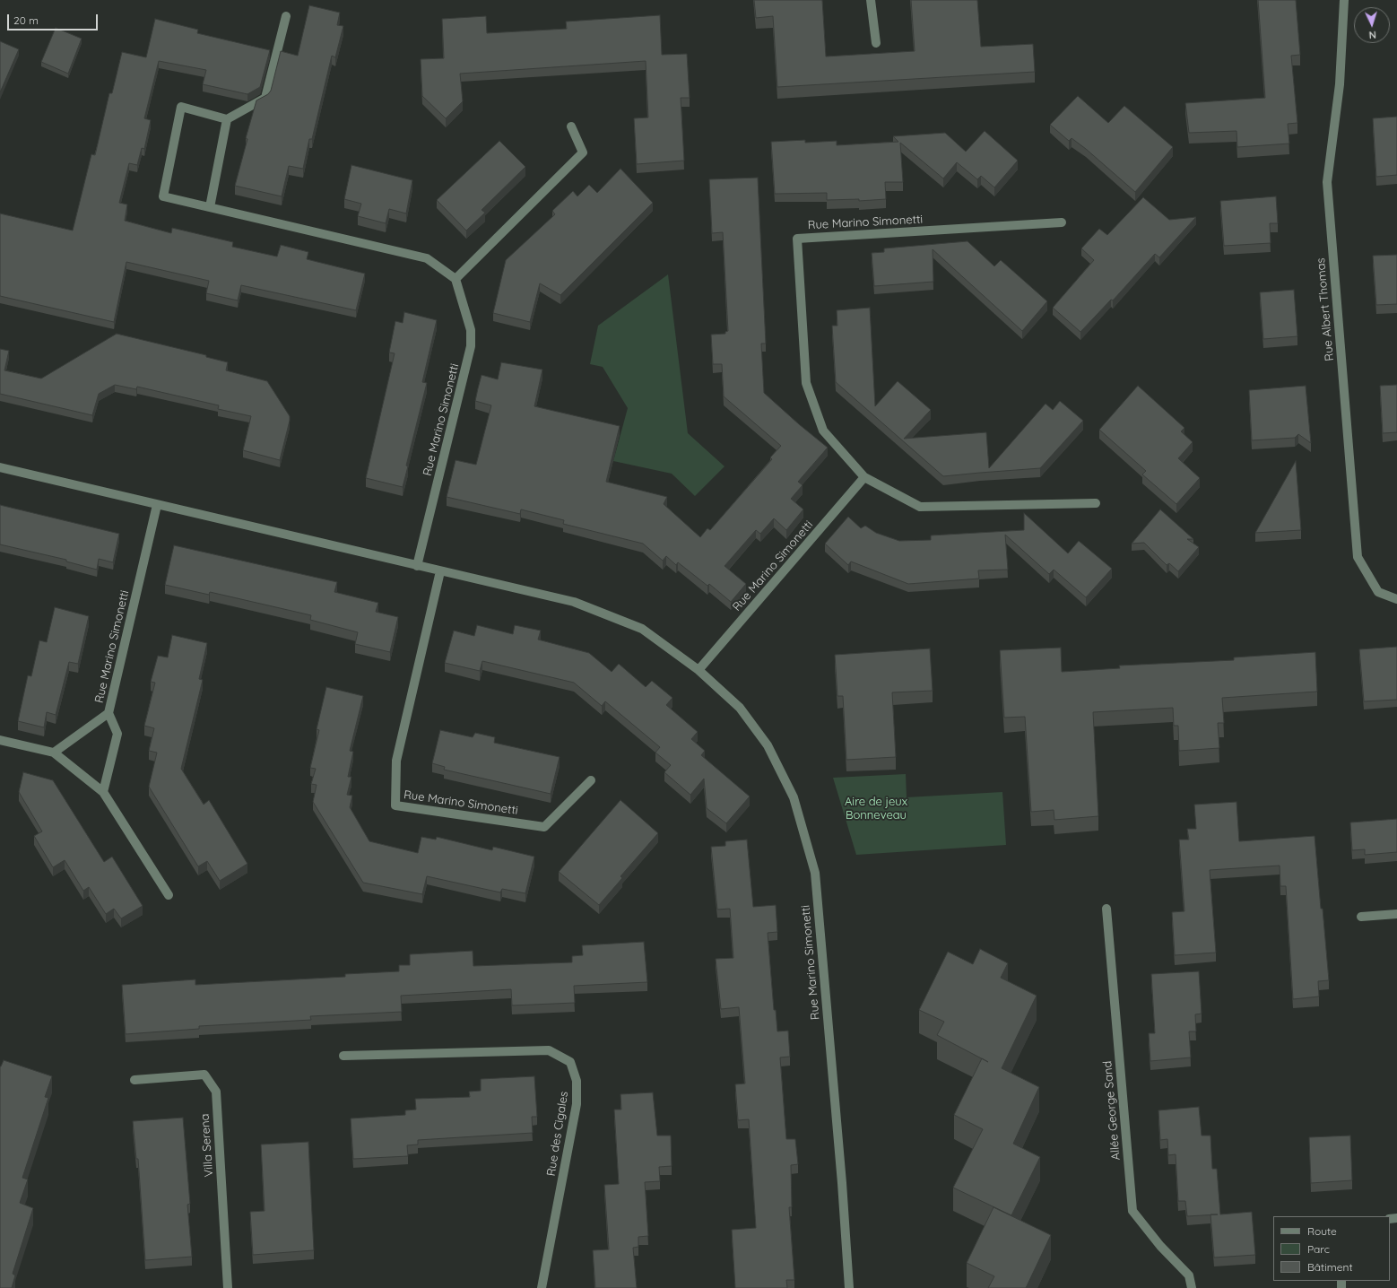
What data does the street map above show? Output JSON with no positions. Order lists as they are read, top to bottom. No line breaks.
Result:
{"streets":{"street":["Rue Marino Simonetti","Rue Albert Thomas","Allée George Sand","Rue des Cigales","Villa Serena"]},"parks":["Aire de jeux Bonneveau"],"legend":["Route","Parc","Bâtiment"],"scale_bar":"20 m","north":"bottom"}
